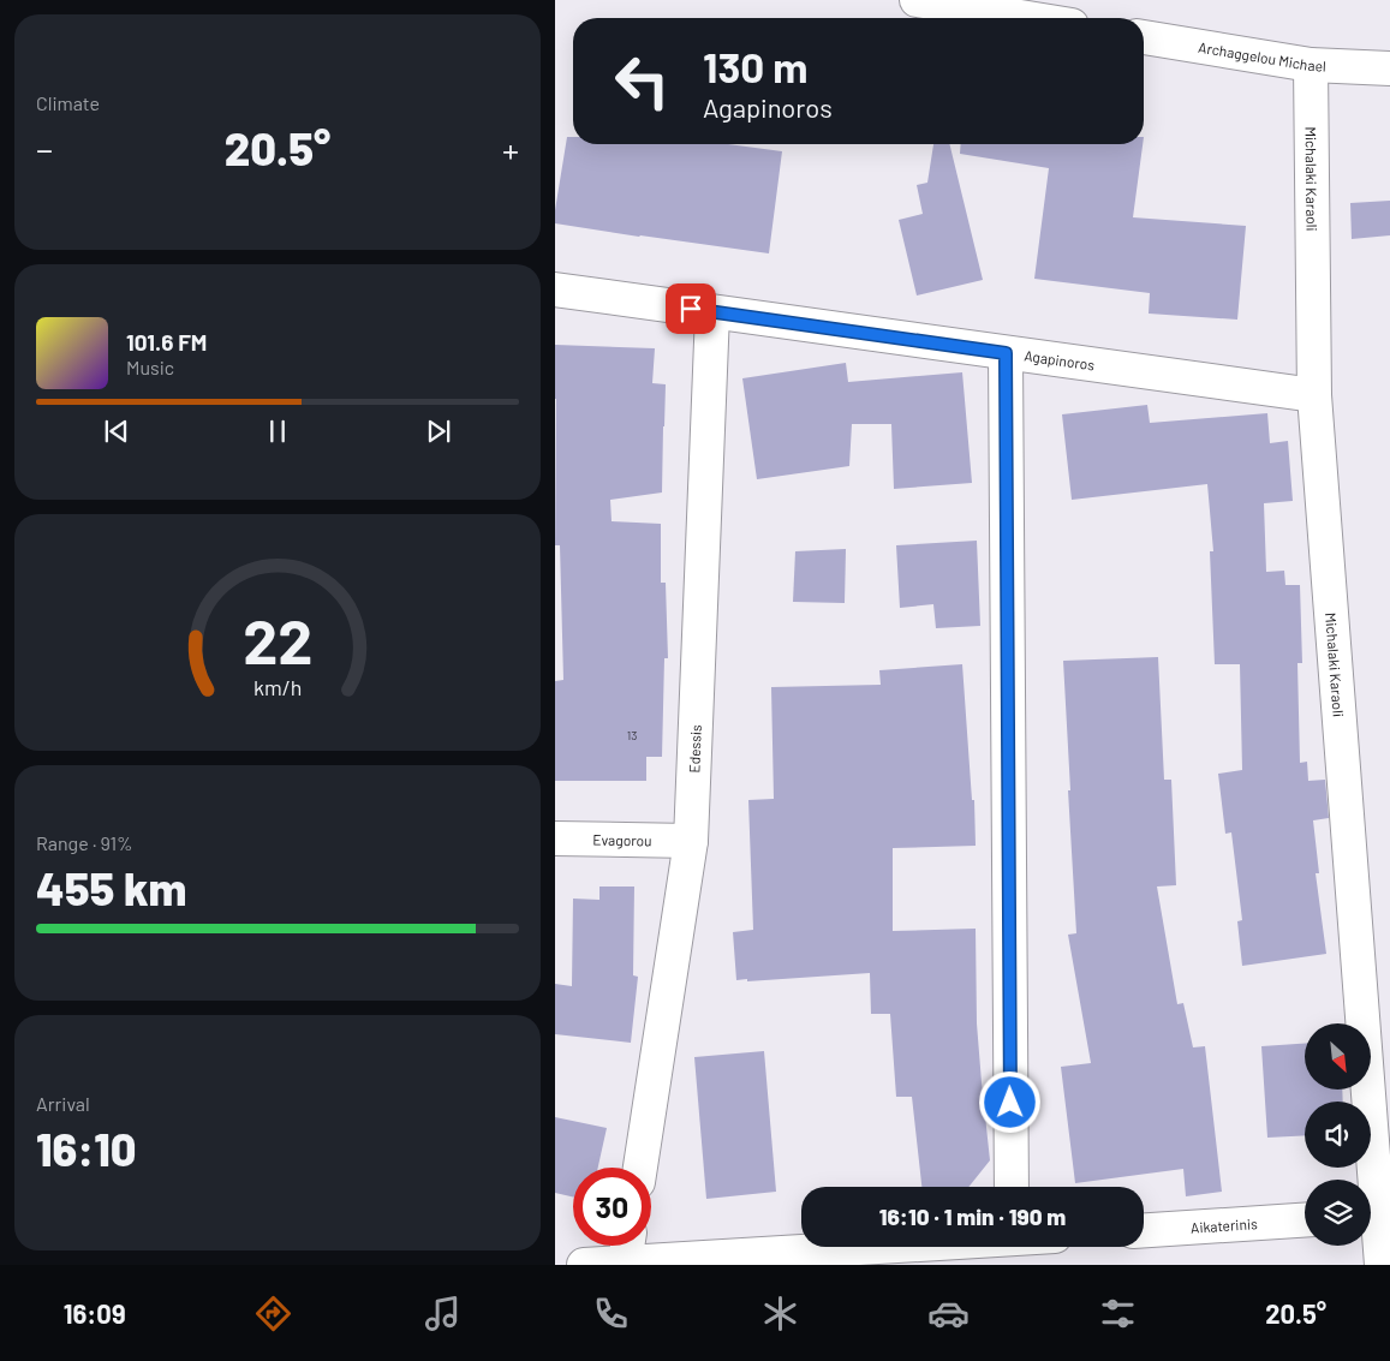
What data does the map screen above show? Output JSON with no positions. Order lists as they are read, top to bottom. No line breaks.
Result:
{"streets":{"street":["Archaggelou Michael","Michalaki Karaoli","Agapinoros","Edessis","Evagorou","Aikaterinis"]},"crossings":[["Archaggelou Michael","Michalaki Karaoli"],["Michalaki Karaoli","Agapinoros"],["Agapinoros","Edessis"],["Edessis","Evagorou"]],"house_numbers":["13"],"north":"bottom right","page":{"tile":["Climate",["Range · 91%","455 km"],["Arrival","16:10"]],"turn":["130 m","Agapinoros"],"heat":["−","20.5°","+"],"song":["101.6 FM","Music"],"limit":"30","trip":"16:10 · 1 min · 190 m","tabs":["16:09","20.5°"],"gauge":["22","km/h"]}}
